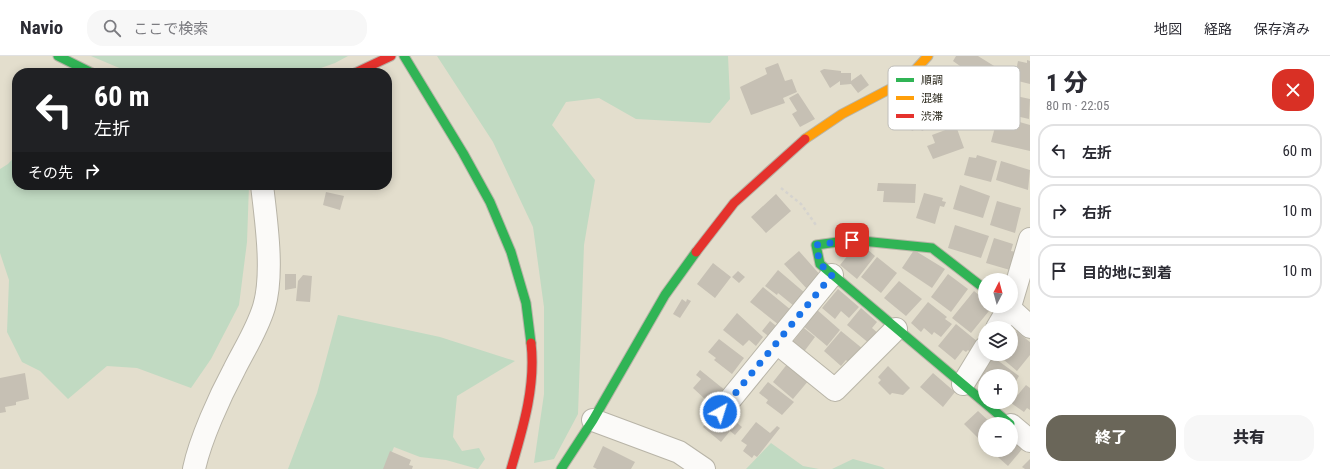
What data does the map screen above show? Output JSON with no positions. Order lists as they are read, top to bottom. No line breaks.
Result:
{"legend":["順調","混雑","渋滞"],"north":"top","page":{"header":"Navio","search":"ここで検索","nav":["地図","経路","保存済み"],"heading":["1 分","80 m · 22:05"],"turn":["60 m","左折"],"list":[{"name":"左折","value":"60 m"},{"name":"右折","value":"10 m"},{"name":"目的地に到着","value":"10 m"}],"then":"その先","map_buttons":["+","−"],"buttons":["終了","共有"]}}
